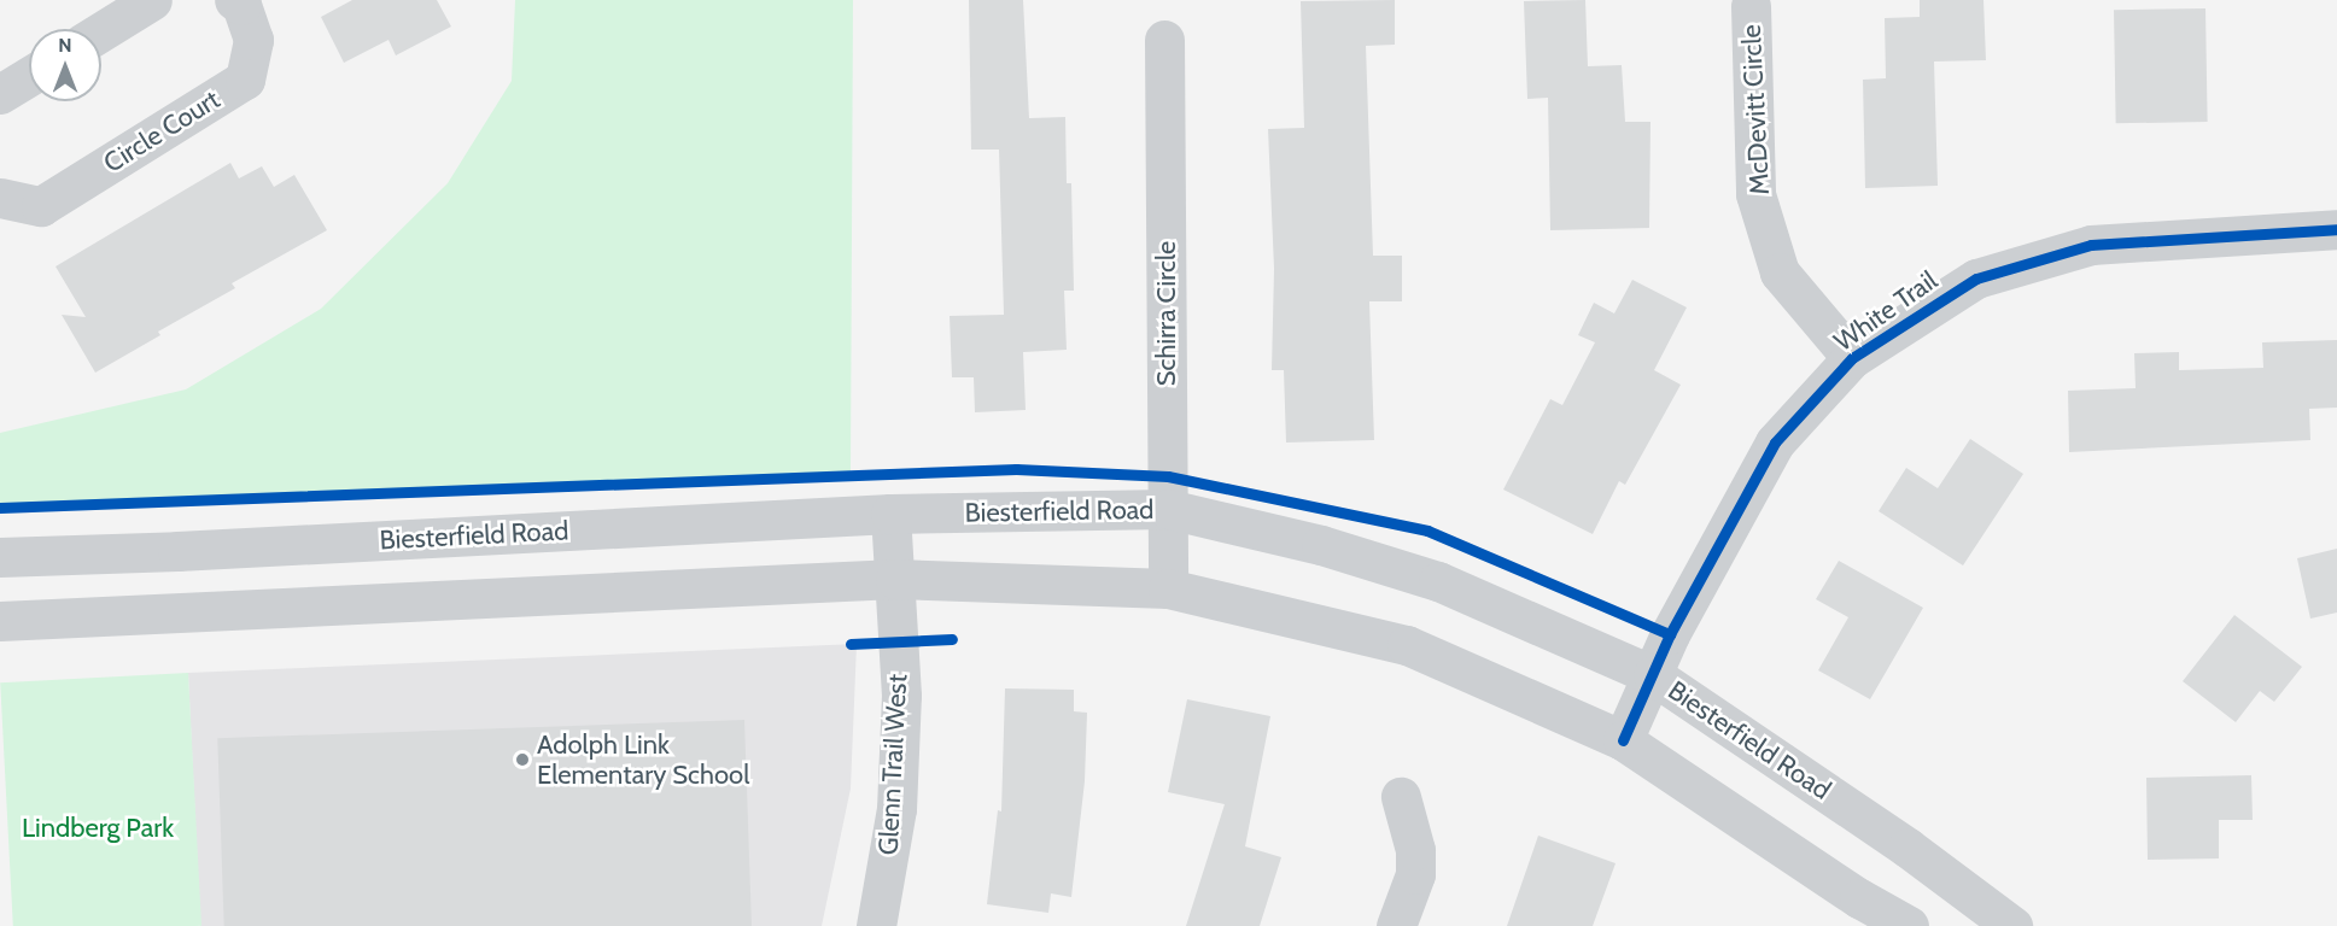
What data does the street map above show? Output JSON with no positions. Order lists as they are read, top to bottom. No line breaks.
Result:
{"streets":{"street":["McDevitt Circle","Circle Court","White Trail","Schirra Circle","Biesterfield Road","Glenn Trail West"]},"crossings":[["McDevitt Circle","White Trail"],["White Trail","Biesterfield Road"],["Schirra Circle","Biesterfield Road"],["Biesterfield Road","Glenn Trail West"]],"parks":["Lindberg Park"],"places":["Adolph Link Elementary School"],"north":"top"}
